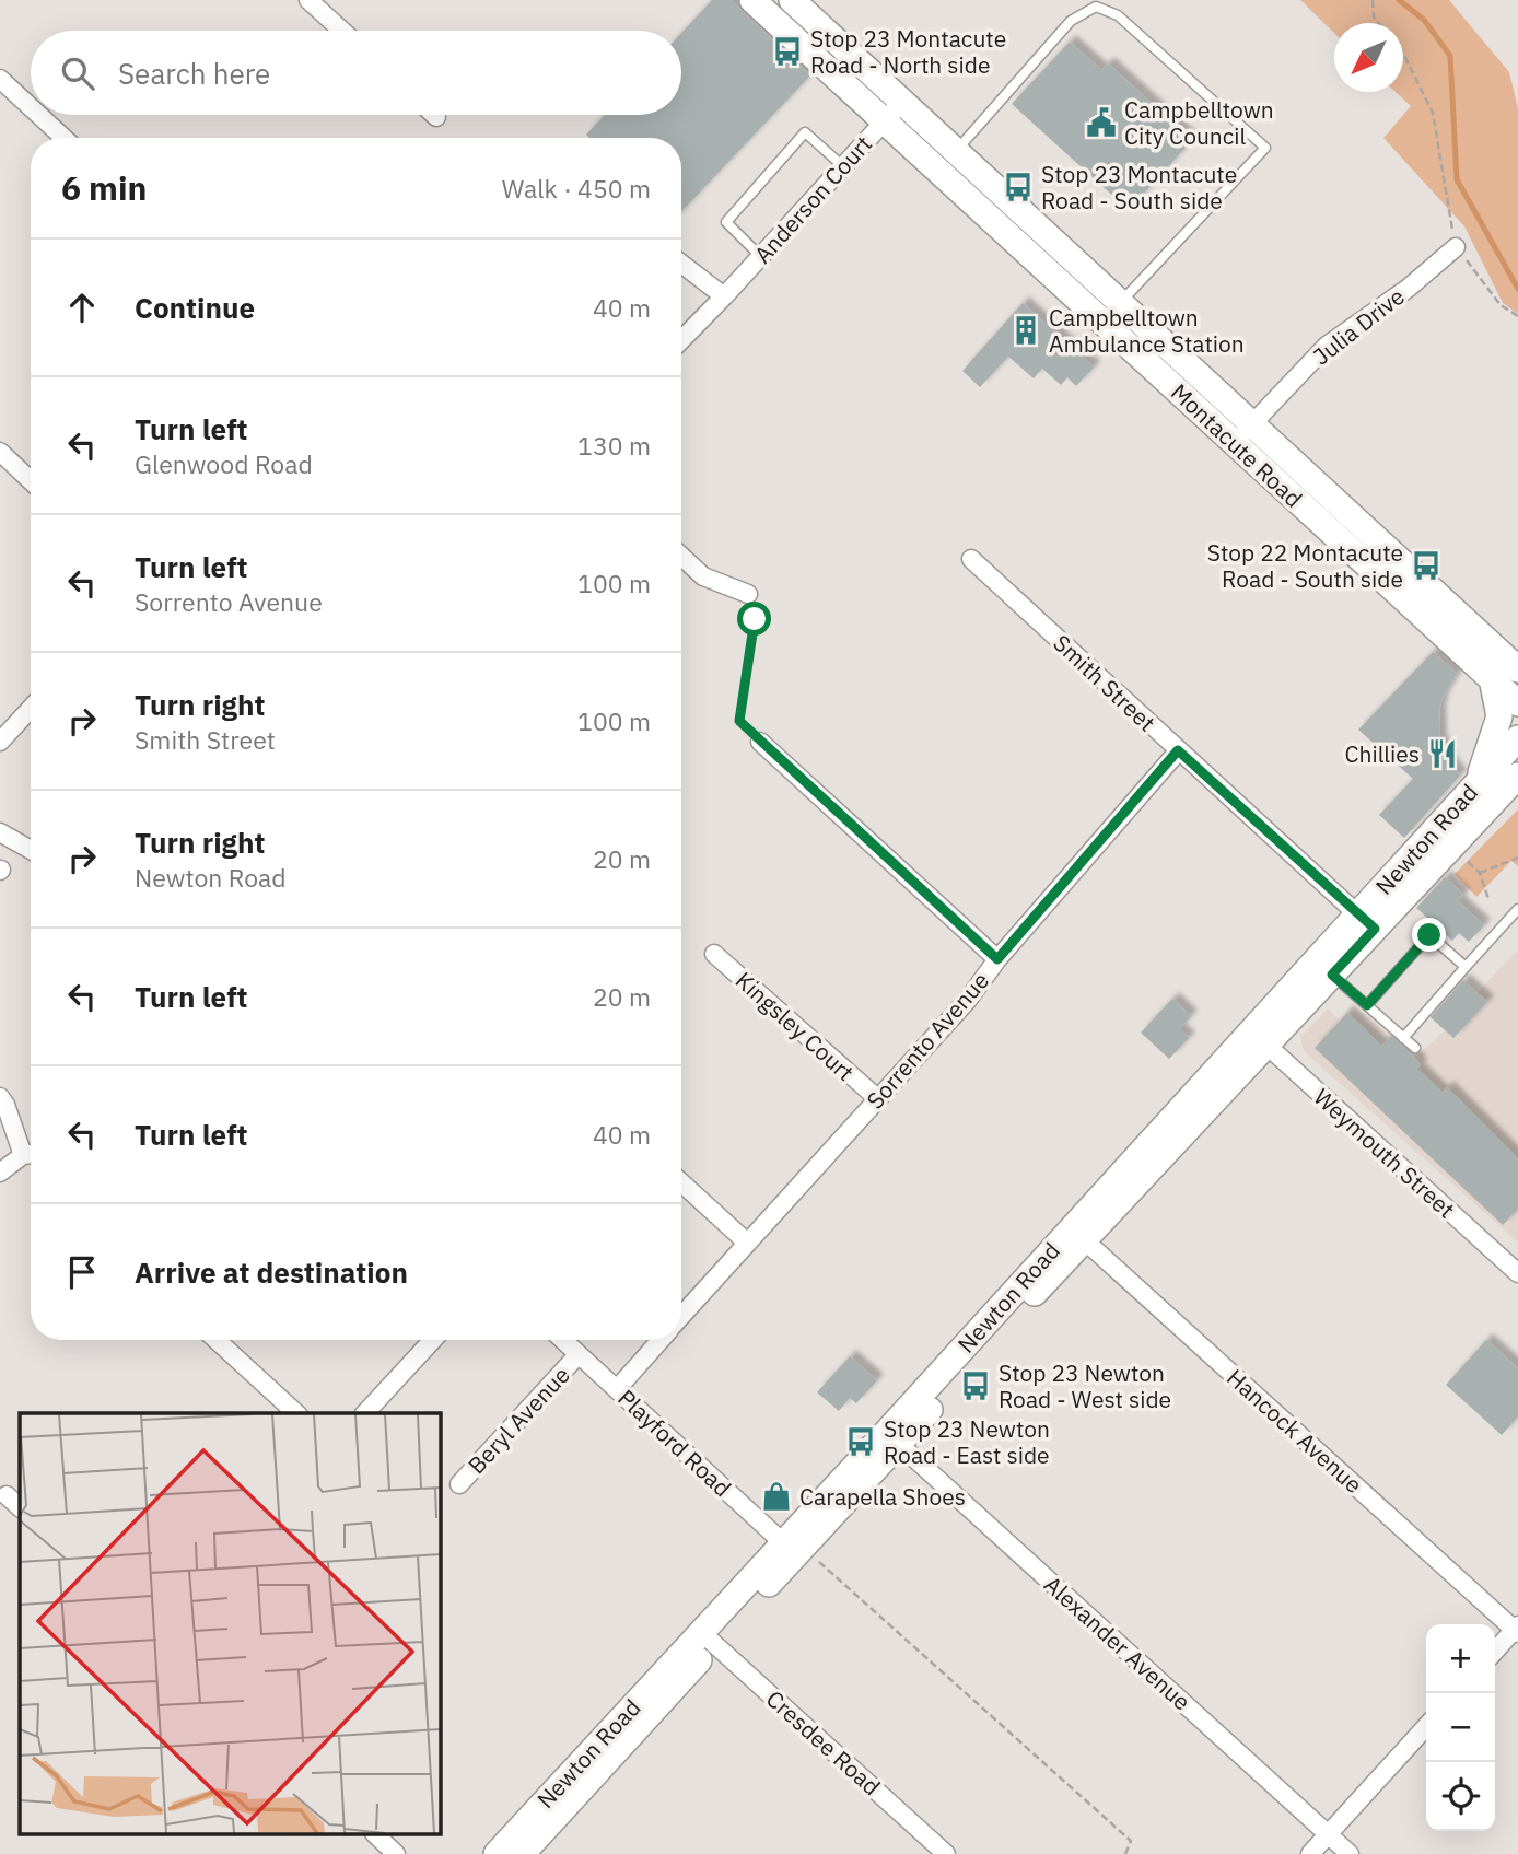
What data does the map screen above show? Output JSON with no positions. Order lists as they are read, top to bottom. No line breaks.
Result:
{"streets":{"main road":["Montacute Road","Newton Road"],"street":["Anderson Court","Julia Drive","Smith Street","Kingsley Court","Sorrento Avenue","Weymouth Street","Beryl Avenue","Hancock Avenue","Playford Road","Alexander Avenue","Cresdee Road"]},"crossings":[["Anderson Court","Montacute Road"],["Julia Drive","Montacute Road"],["Smith Street","Newton Road"],["Smith Street","Sorrento Avenue"],["Newton Road","Weymouth Street"],["Newton Road","Hancock Avenue"],["Newton Road","Playford Road"],["Newton Road","Alexander Avenue"],["Newton Road","Cresdee Road"],["Kingsley Court","Sorrento Avenue"],["Sorrento Avenue","Playford Road"],["Beryl Avenue","Playford Road"]],"places":{"bus stop":["Stop 23 Montacute Road - North side","Stop 23 Montacute Road - South side","Stop 22 Montacute Road - South side","Stop 23 Newton Road - West side","Stop 23 Newton Road - East side"],"public building":["Campbelltown City Council"],"building":["Campbelltown Ambulance Station"],"restaurant":["Chillies"],"shop":["Carapella Shoes"]},"north":"bottom left","page":{"search":"Search here","heading":["6 min","Walk · 450 m"],"list":[["Continue","40 m"],["Turn left","Glenwood Road","130 m"],["Turn left","Sorrento Avenue","100 m"],["Turn right","Smith Street","100 m"],["Turn right","Newton Road","20 m"],["Turn left","20 m"],["Turn left","40 m"],"Arrive at destination"],"map_buttons":["+","−"]}}
